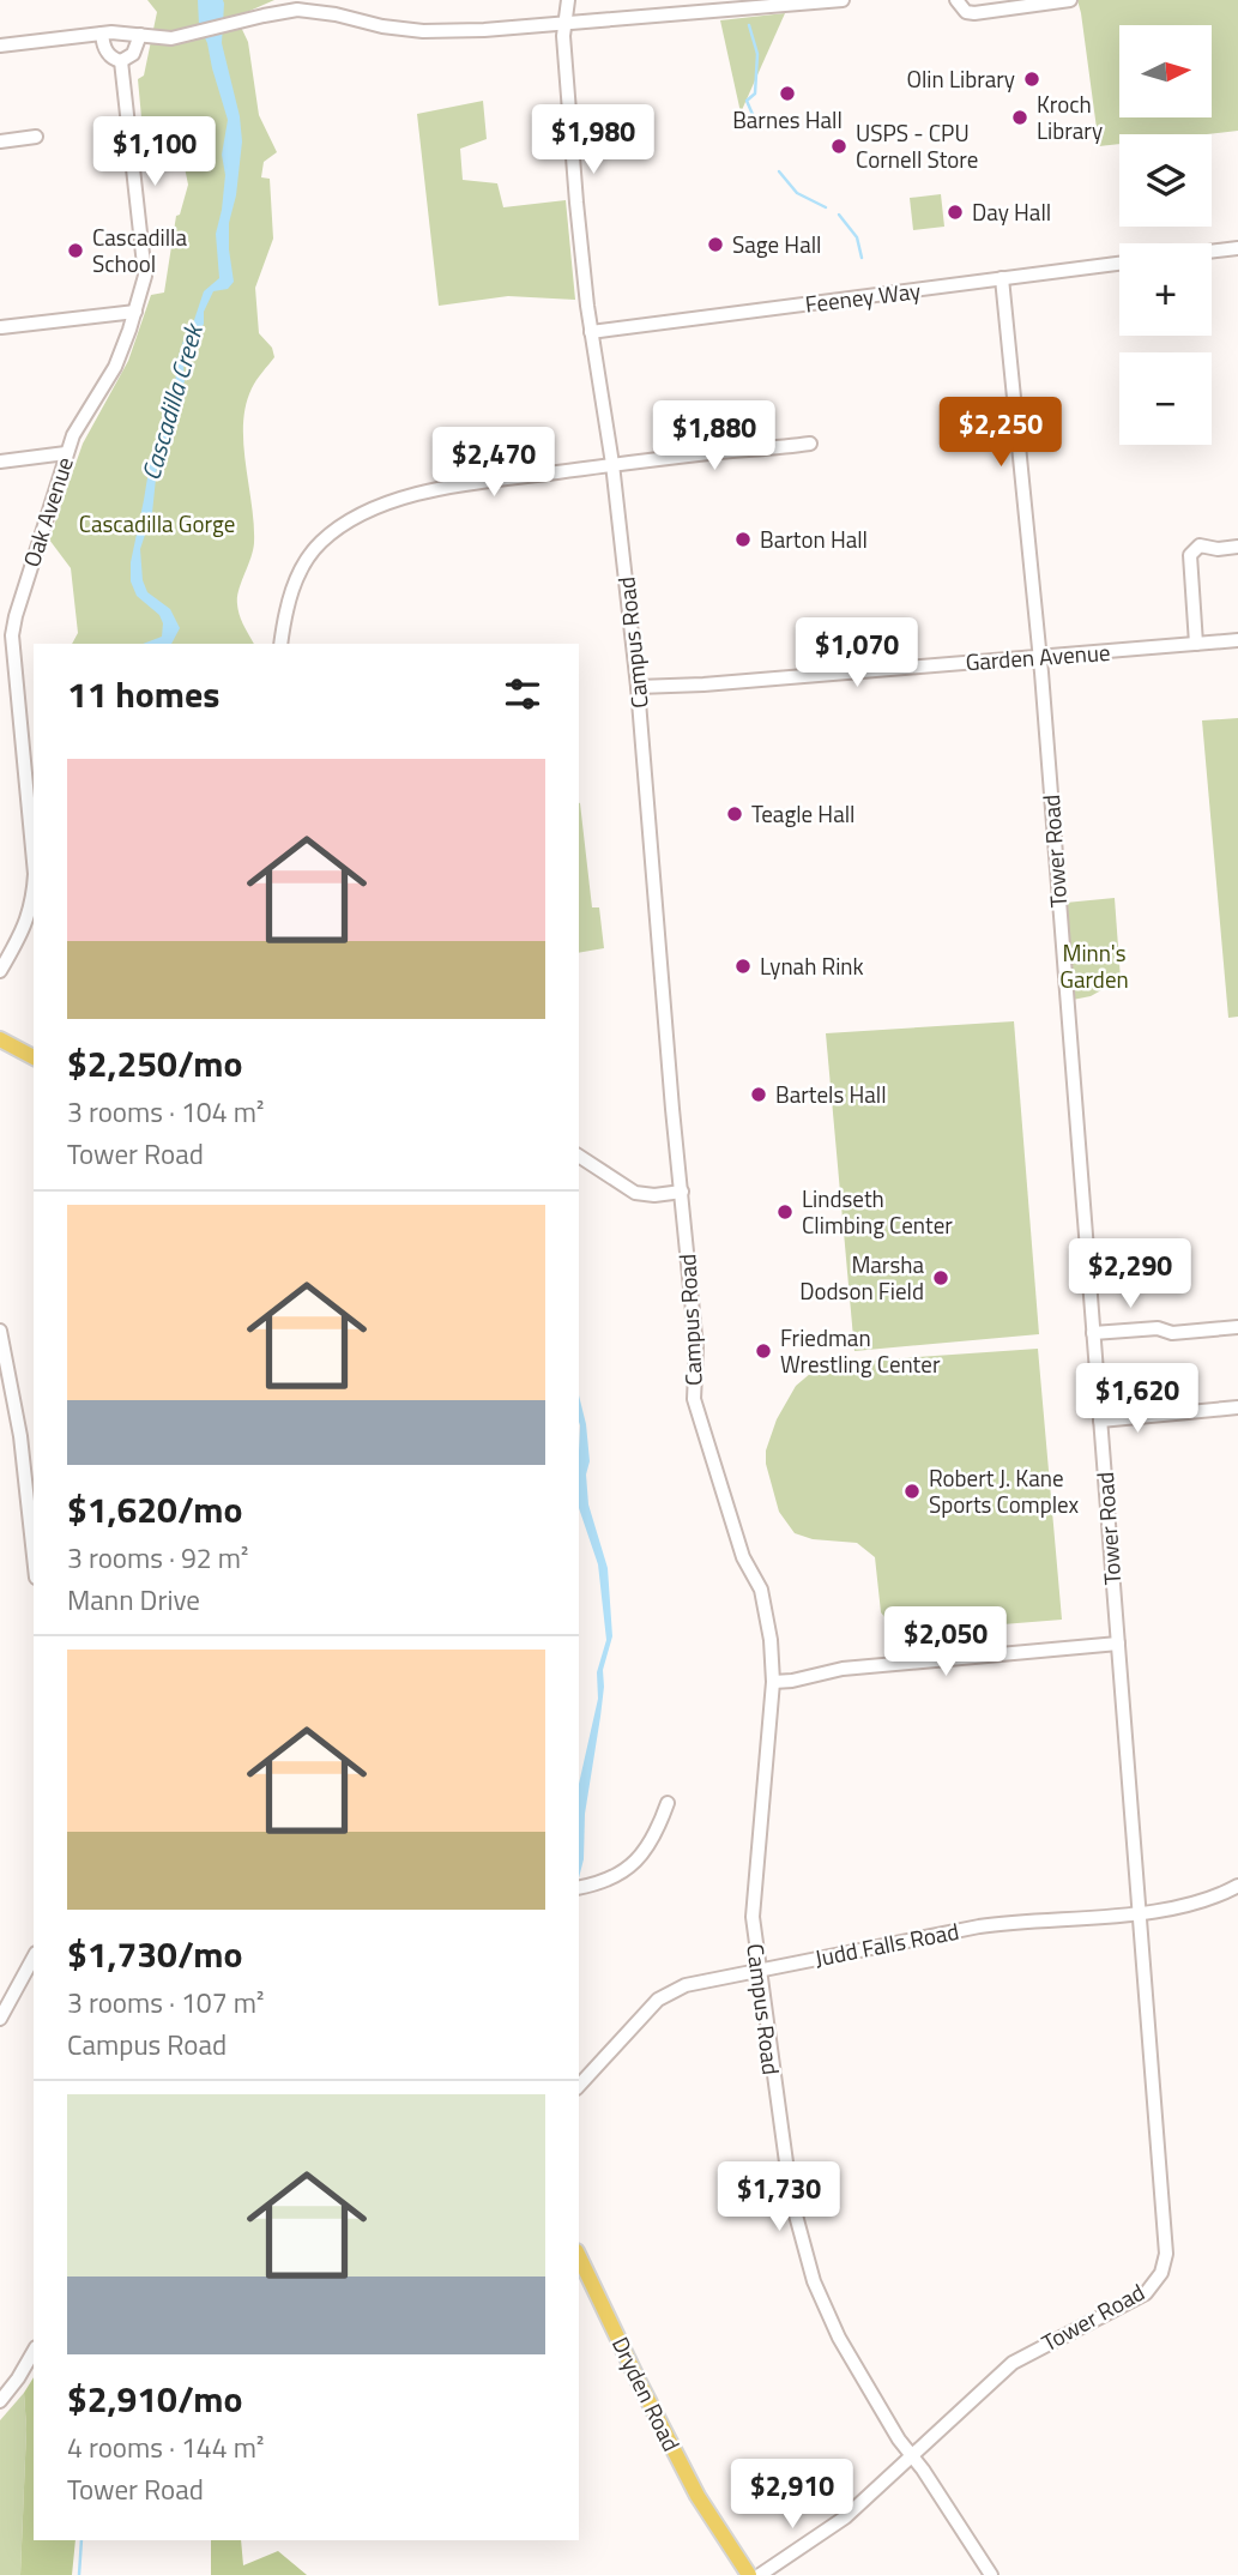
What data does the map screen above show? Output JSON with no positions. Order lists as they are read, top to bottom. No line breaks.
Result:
{"streets":{"main road":["Dryden Road"],"street":["Feeney Way","Oak Avenue","Campus Road","Garden Avenue","Tower Road","Judd Falls Road"]},"crossings":[["Feeney Way","Campus Road"],["Feeney Way","Tower Road"],["Campus Road","Garden Avenue"],["Campus Road","Tower Road"],["Campus Road","Judd Falls Road"],["Garden Avenue","Tower Road"],["Tower Road","Judd Falls Road"]],"water":["Cascadilla Creek"],"parks":["Cascadilla Gorge","Minn's Garden"],"places":["Olin Library","Barnes Hall","Kroch Library","USPS - CPU Cornell Store","Day Hall","Sage Hall","Cascadilla School","Barton Hall","Teagle Hall","Lynah Rink","Bartels Hall","Lindseth Climbing Center","Marsha Dodson Field","Friedman Wrestling Center","Robert J. Kane Sports Complex"],"north":"right","page":{"map_buttons":["+","−"],"price":["$1,980","$1,100","$2,250","$1,880","$2,470","$1,070","$2,290","$1,620","$2,050","$1,730","$2,910"],"heading":"11 homes","list":[{"name":"$2,250/mo","note":"3 rooms · 104 m² · Tower Road"},{"name":"$1,620/mo","note":"3 rooms · 92 m² · Mann Drive"},{"name":"$1,730/mo","note":"3 rooms · 107 m² · Campus Road"},{"name":"$2,910/mo","note":"4 rooms · 144 m² · Tower Road"}]}}
